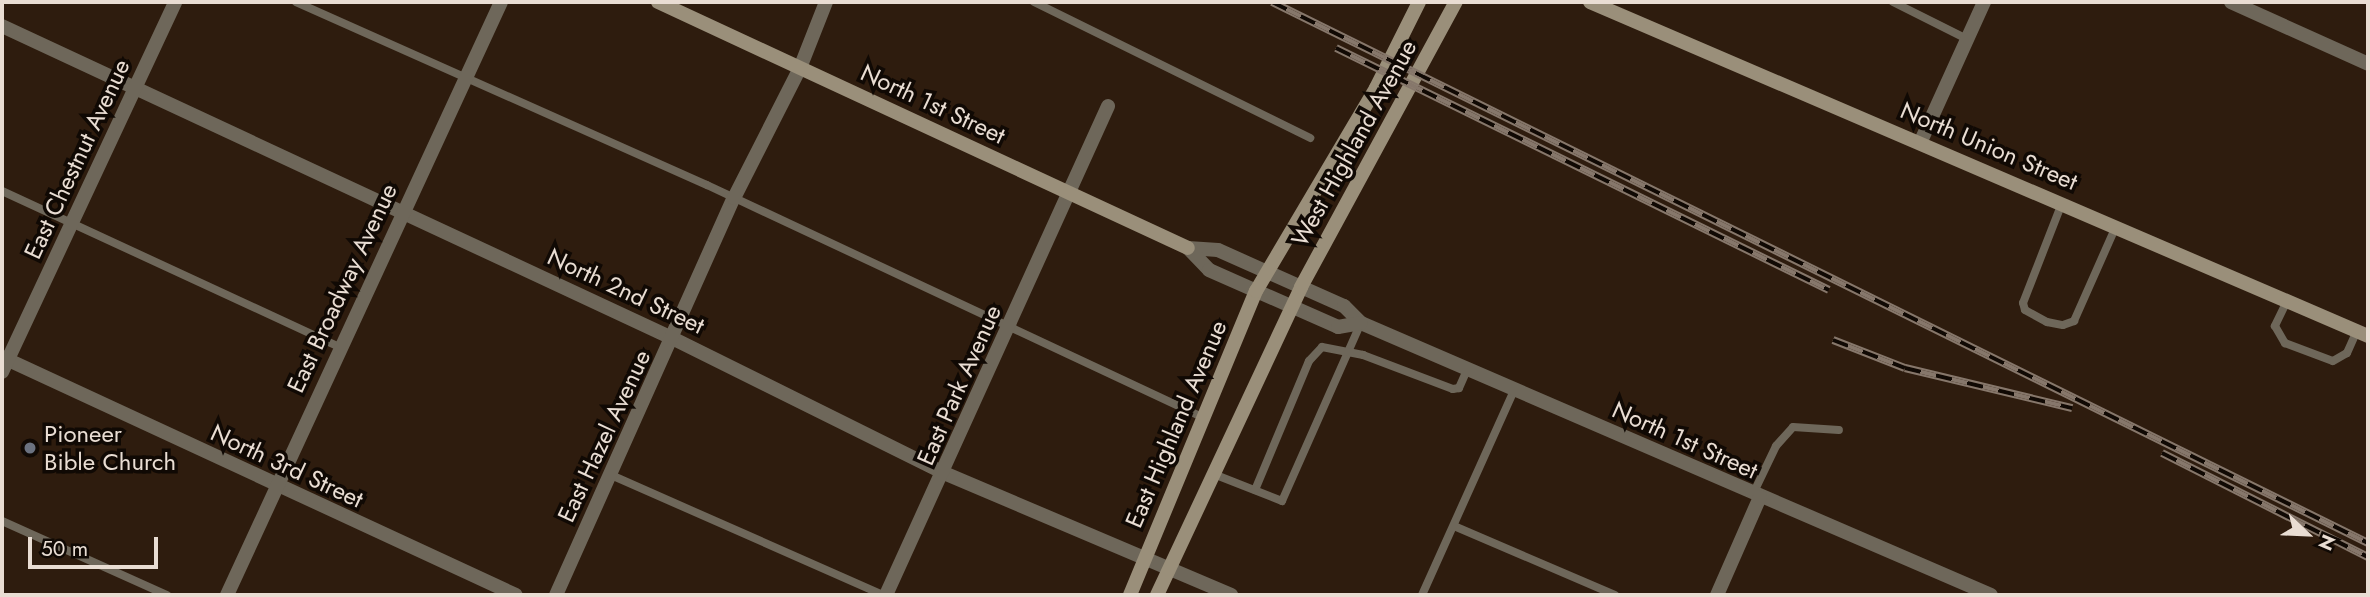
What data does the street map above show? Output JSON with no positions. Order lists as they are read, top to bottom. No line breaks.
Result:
{"streets":{"main road":["North 1st Street","West Highland Avenue","North Union Street","East Highland Avenue"],"street":["East Chestnut Avenue","East Broadway Avenue","North 2nd Street","East Park Avenue","East Hazel Avenue","North 3rd Street"]},"crossings":[["North 1st Street","West Highland Avenue"],["North 1st Street","East Park Avenue"],["North 1st Street","East Highland Avenue"],["North 1st Street","East Hazel Avenue"],["West Highland Avenue","East Highland Avenue"],["East Chestnut Avenue","North 2nd Street"],["East Chestnut Avenue","North 3rd Street"],["East Broadway Avenue","North 2nd Street"],["East Broadway Avenue","North 3rd Street"],["North 2nd Street","East Park Avenue"],["North 2nd Street","East Highland Avenue"],["North 2nd Street","East Hazel Avenue"]],"places":["Pioneer Bible Church"],"scale_bar":"50 m","north":"bottom right"}
